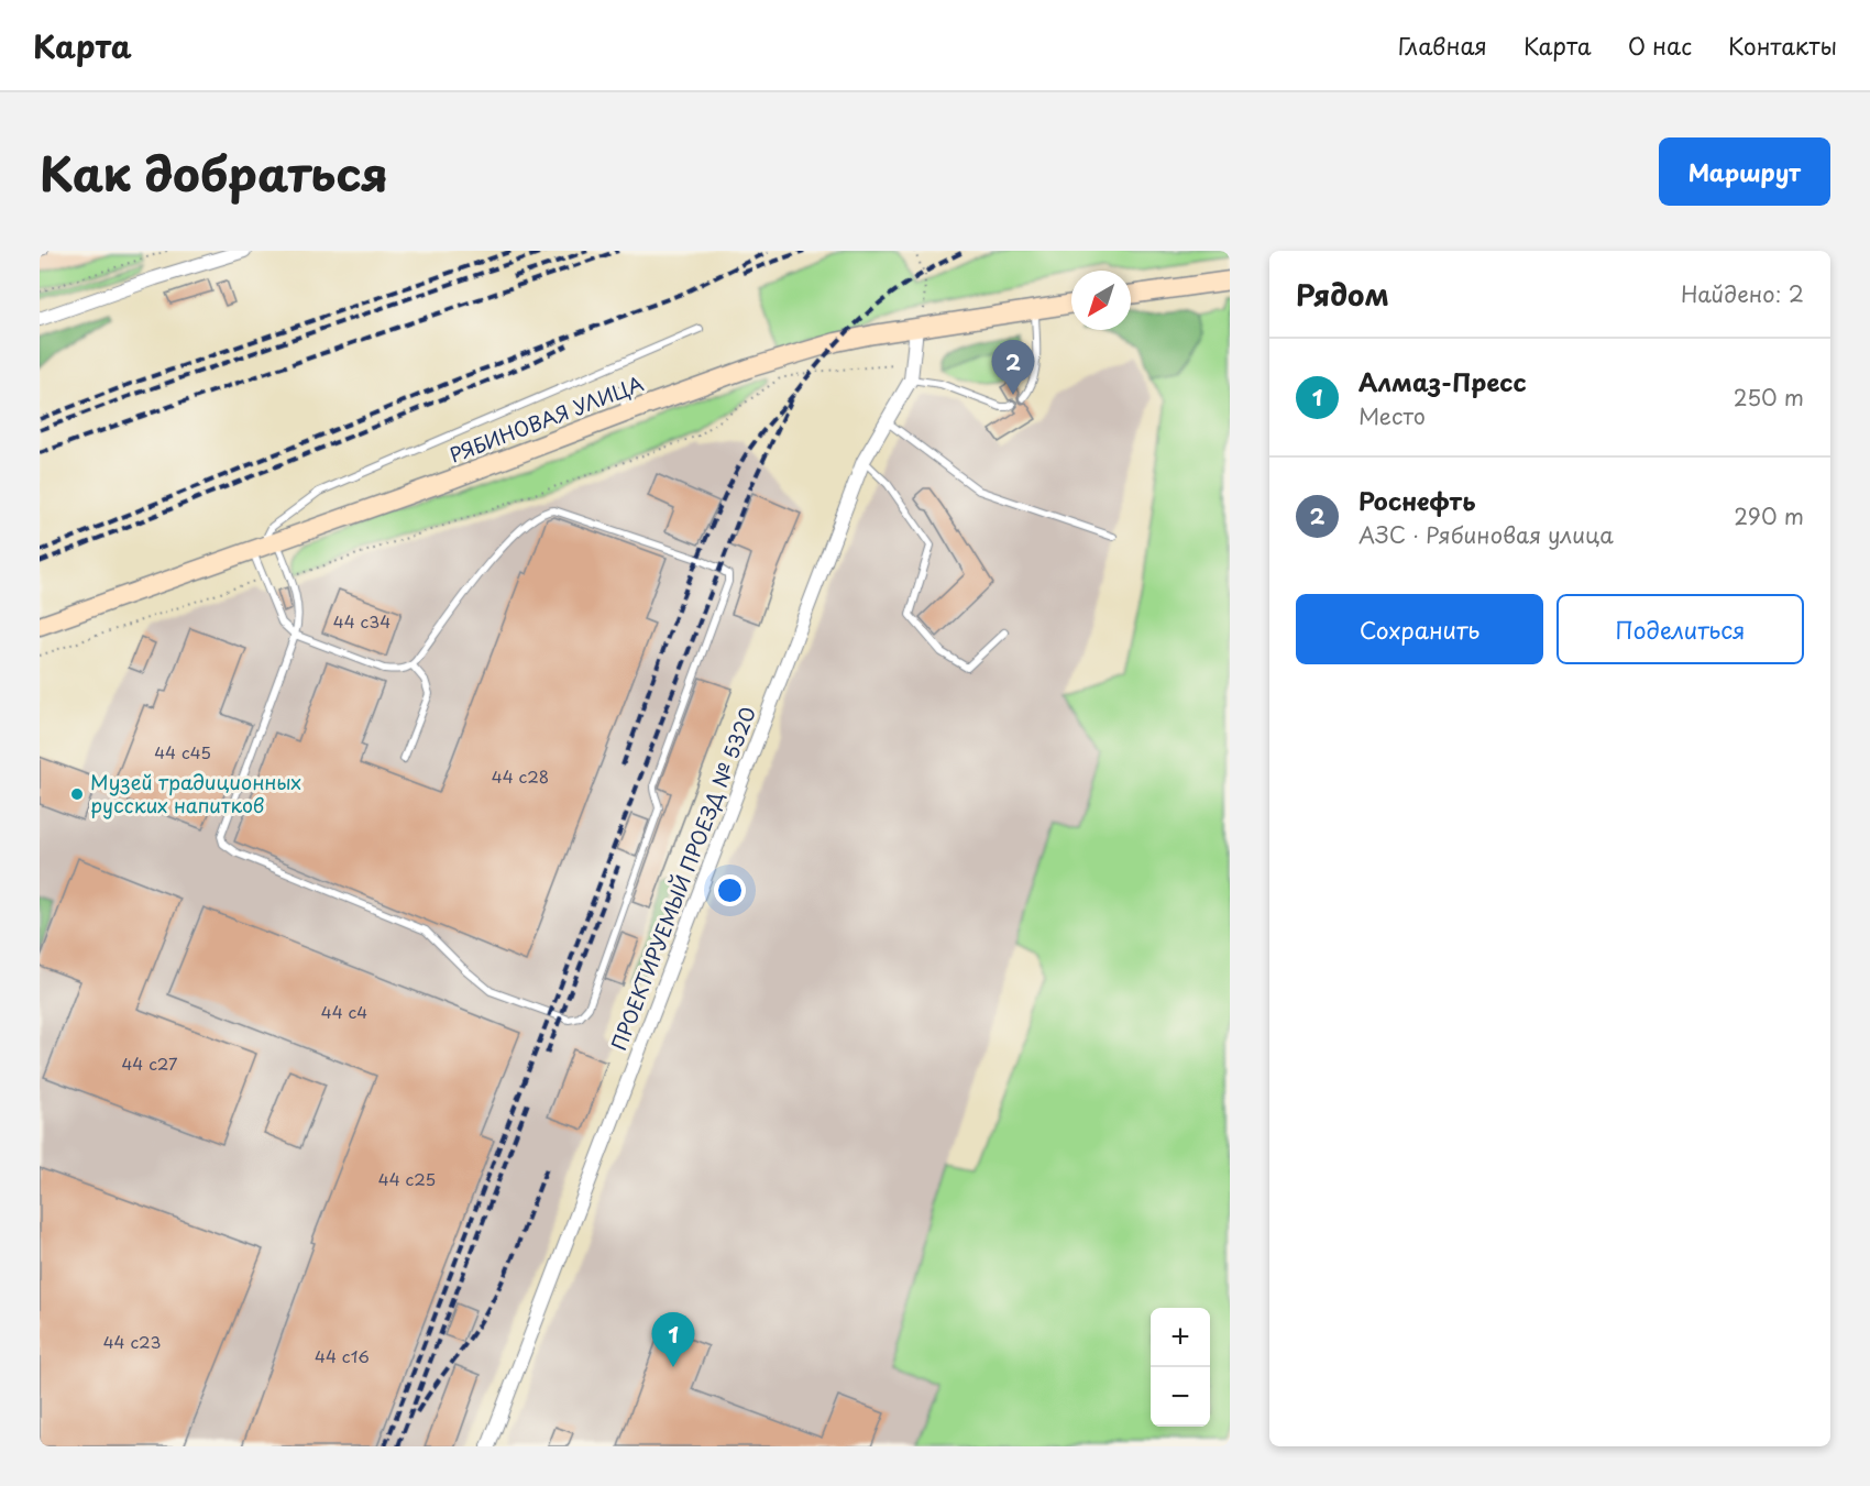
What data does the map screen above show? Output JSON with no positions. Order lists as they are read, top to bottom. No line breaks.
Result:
{"streets":{"street":["РЯБИНОВАЯ УЛИЦА","ПРОЕКТИРУЕМЫЙ ПРОЕЗД № 5320"]},"crossings":[["РЯБИНОВАЯ УЛИЦА","ПРОЕКТИРУЕМЫЙ ПРОЕЗД № 5320"]],"places":["Музей традиционных русских напитков"],"house_numbers":["44 с34","44 с45","44 с28","44 с4","44 с27","44 с25","44 с23","44 с16"],"north":"bottom left","page":{"header":"Карта","nav":["Главная","Карта","О нас","Контакты"],"title":"Как добраться","buttons":["Маршрут",["Сохранить","Поделиться"]],"heading":["Рядом","Найдено: 2"],"list":[{"mark":"1","name":"Алмаз-Пресс","note":"Место","value":"250 m"},{"mark":"2","name":"Роснефть","note":"АЗС · Рябиновая улица","value":"290 m"}],"pins":["2","1"],"map_buttons":["+","−"]}}
